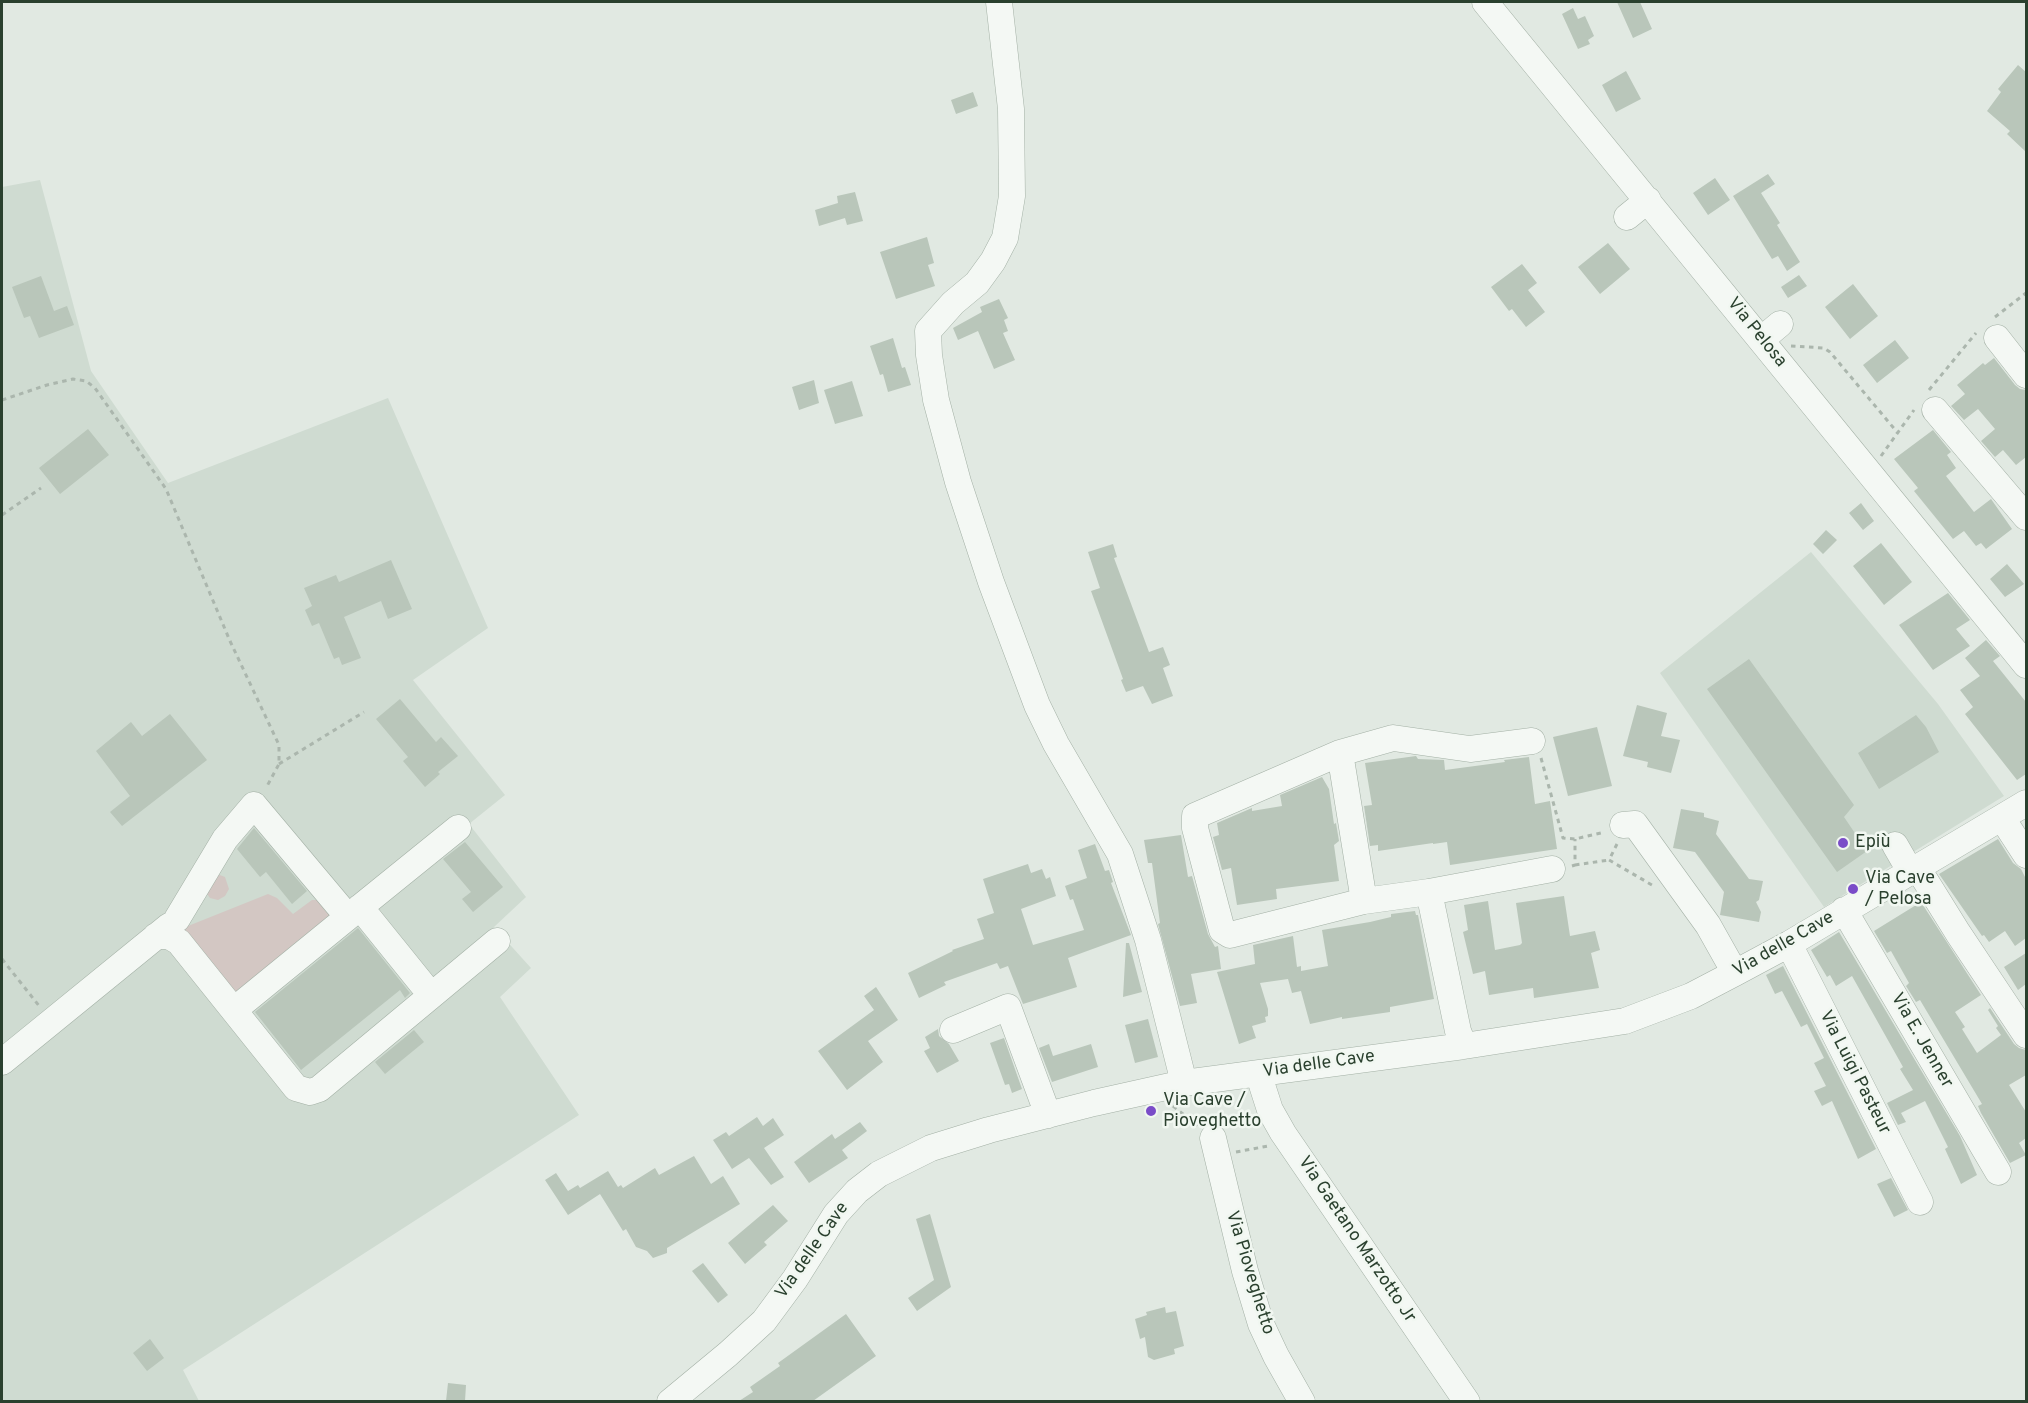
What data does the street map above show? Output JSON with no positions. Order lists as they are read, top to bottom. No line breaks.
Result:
{"streets":{"street":["Via Pelosa","Via delle Cave","Via E. Jenner","Via Luigi Pasteur","Via Gaetano Marzotto Jr","Via Pioveghetto"]},"crossings":[["Via delle Cave","Via E. Jenner"],["Via delle Cave","Via Luigi Pasteur"],["Via delle Cave","Via Gaetano Marzotto Jr"]],"places":["Epiù","Via Cave / Pelosa","Via Cave / Pioveghetto"]}
